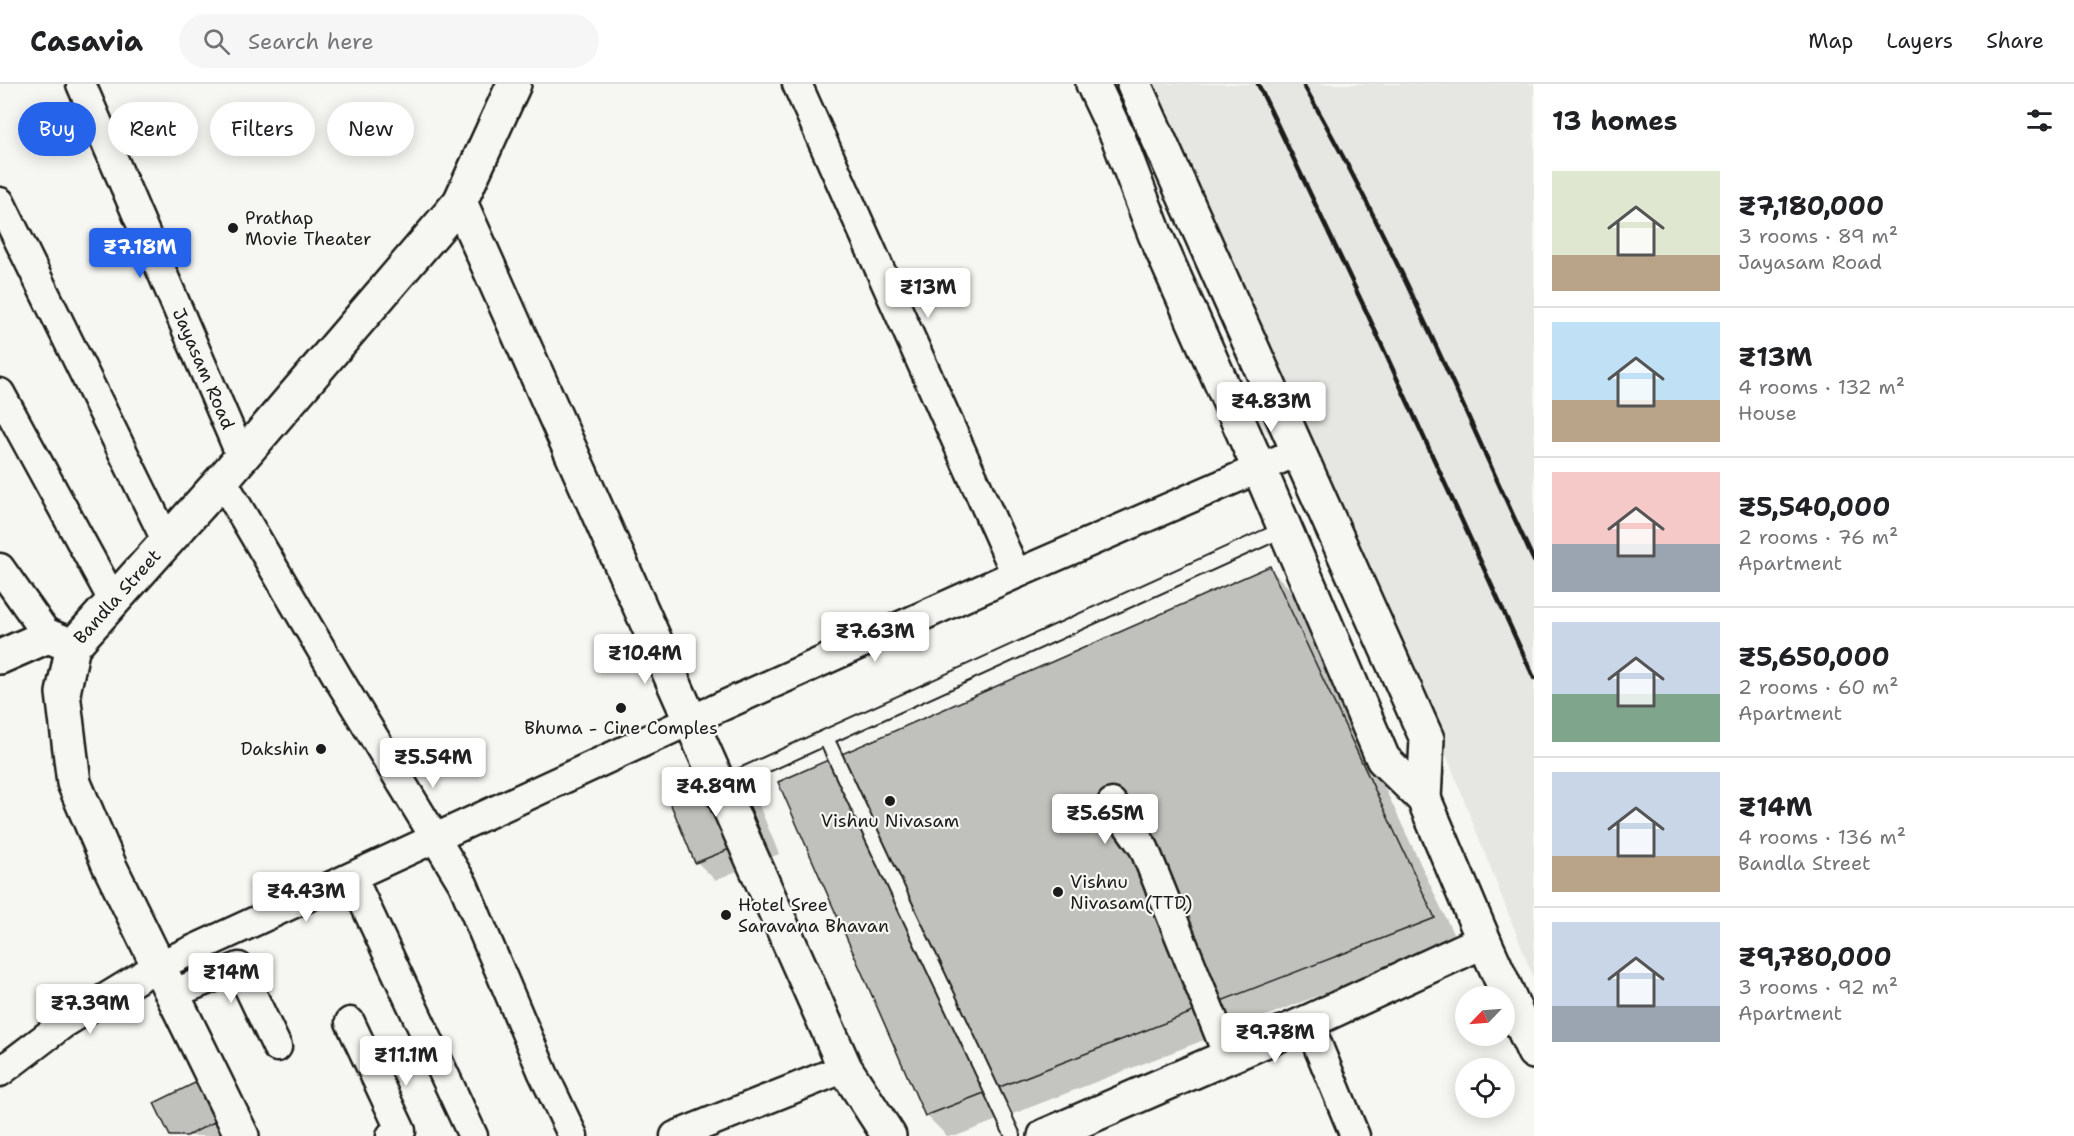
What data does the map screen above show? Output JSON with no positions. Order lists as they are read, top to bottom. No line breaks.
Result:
{"streets":{"street":["Jayasam Road","Bandla Street"]},"crossings":[["Jayasam Road","Bandla Street"]],"places":["Prathap Movie Theater","Bhuma - Cine Comples","Dakshin","Vishnu Nivasam","Vishnu Nivasam(TTD)","Hotel Sree Saravana Bhavan"],"north":"bottom left","page":{"header":"Casavia","search":"Search here","nav":["Map","Layers","Share"],"heading":"13 homes","chip":["Buy","Rent","Filters","New"],"list":[{"name":"₹7,180,000","note":"3 rooms · 89 m² · Jayasam Road"},{"name":"₹13M","note":"4 rooms · 132 m² · House"},{"name":"₹5,540,000","note":"2 rooms · 76 m² · Apartment"},{"name":"₹5,650,000","note":"2 rooms · 60 m² · Apartment"},{"name":"₹14M","note":"4 rooms · 136 m² · Bandla Street"},{"name":"₹9,780,000","note":"3 rooms · 92 m² · Apartment"}],"price":["₹7.18M","₹13M","₹4.83M","₹7.63M","₹10.4M","₹5.54M","₹4.89M","₹5.65M","₹4.43M","₹14M","₹7.39M","₹9.78M","₹11.1M"]}}
